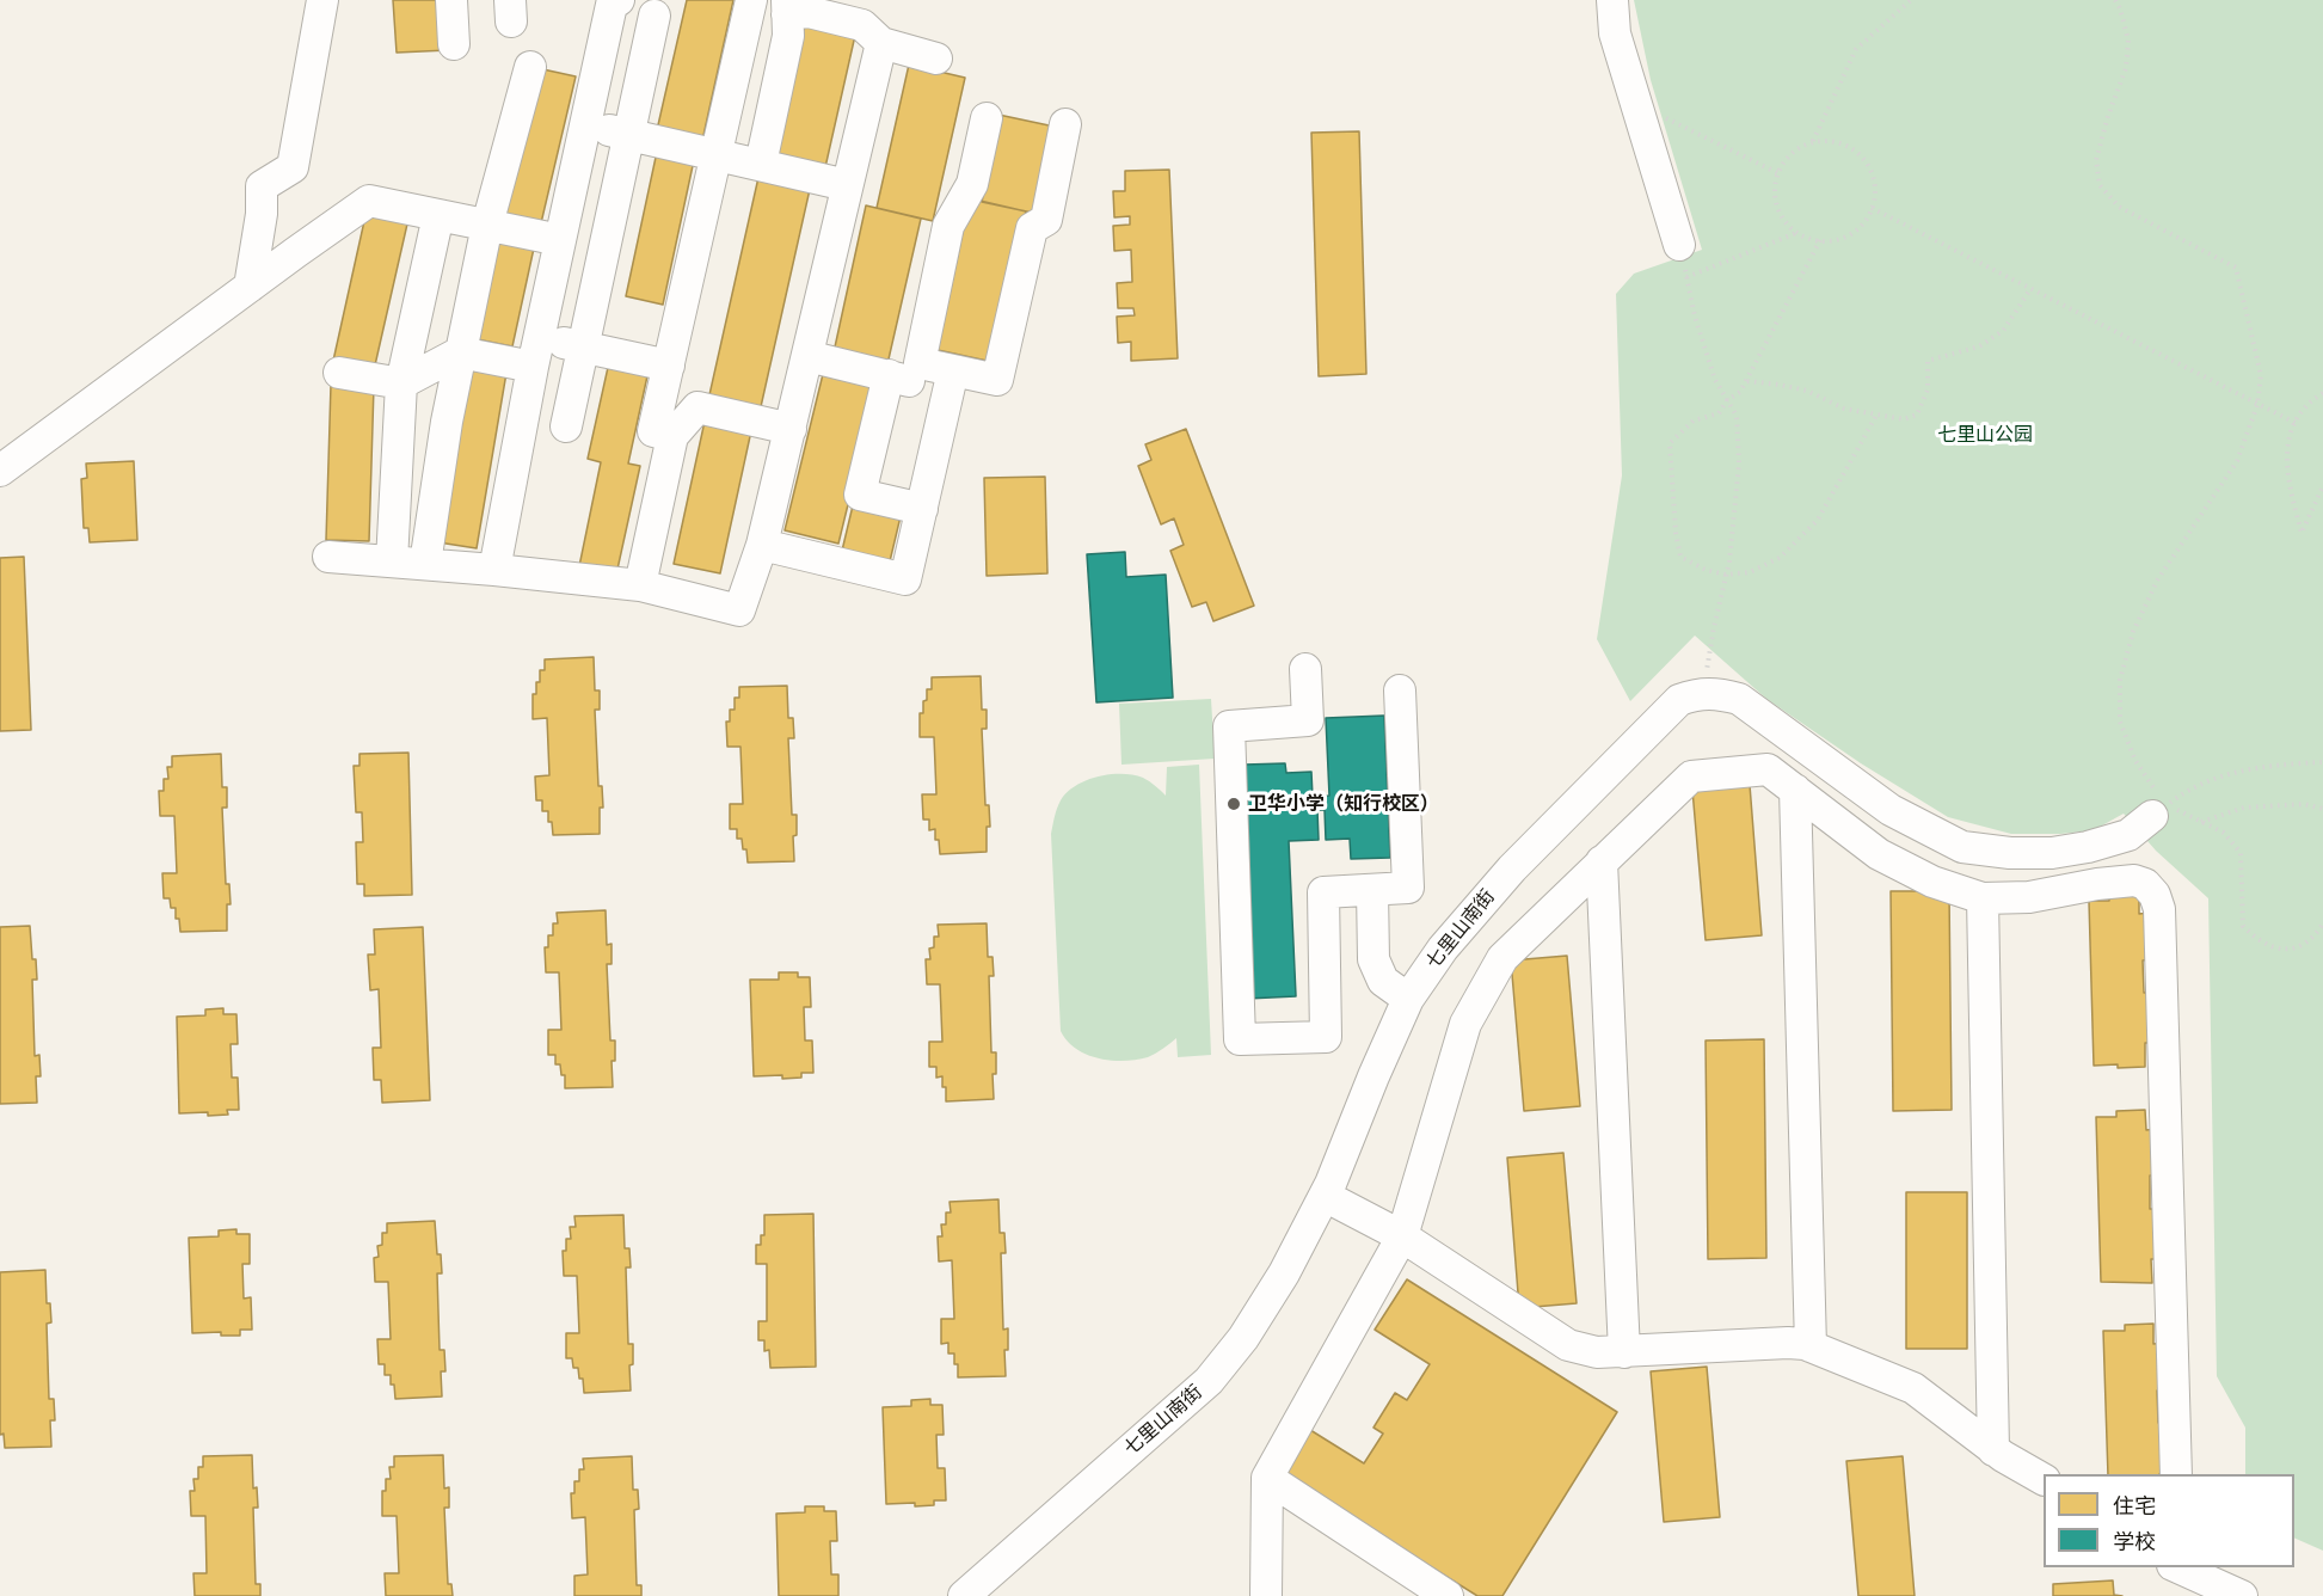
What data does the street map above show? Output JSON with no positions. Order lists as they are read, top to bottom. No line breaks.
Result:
{"streets":{"street":["七里山南街"]},"parks":["七里山公园"],"places":["卫华小学（知行校区）"],"legend":["住宅","学校"]}
